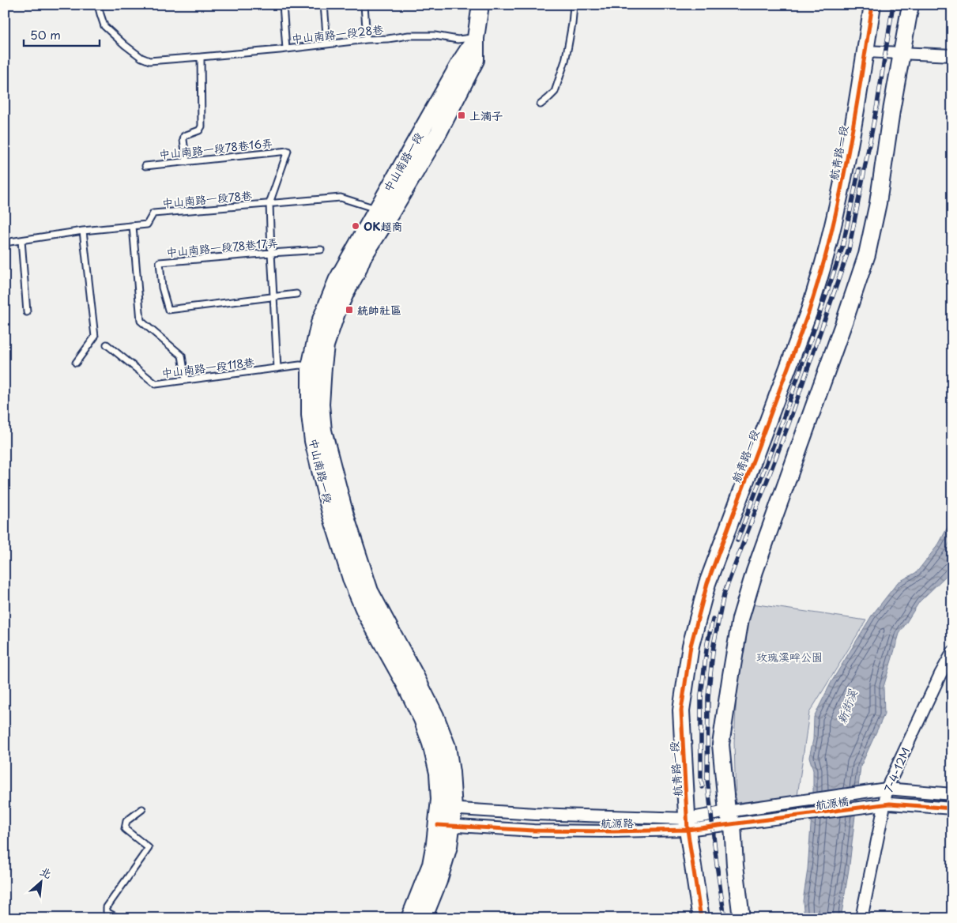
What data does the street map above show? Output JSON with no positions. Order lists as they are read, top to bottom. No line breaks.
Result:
{"streets":{"street":["航青路一段","中山南路一段","7-4-12M","航源橋","航源路"],"lane":["中山南路一段28巷","中山南路一段78巷16弄","中山南路一段78巷","中山南路一段78巷17弄","中山南路一段118巷"]},"crossings":[["中山南路一段28巷","中山南路一段"],["中山南路一段78巷16弄","中山南路一段78巷"],["航青路一段","航源路"],["中山南路一段","中山南路一段78巷"],["中山南路一段","中山南路一段118巷"],["中山南路一段","航源路"],["7-4-12M","航源橋"],["航源橋","航源路"]],"water":["新街溪"],"parks":["玫瑰溪畔公園"],"places":{"transit":["上湳子","統帥社區"],"other":["OK超商"]},"scale_bar":"50 m","north":"top right"}
